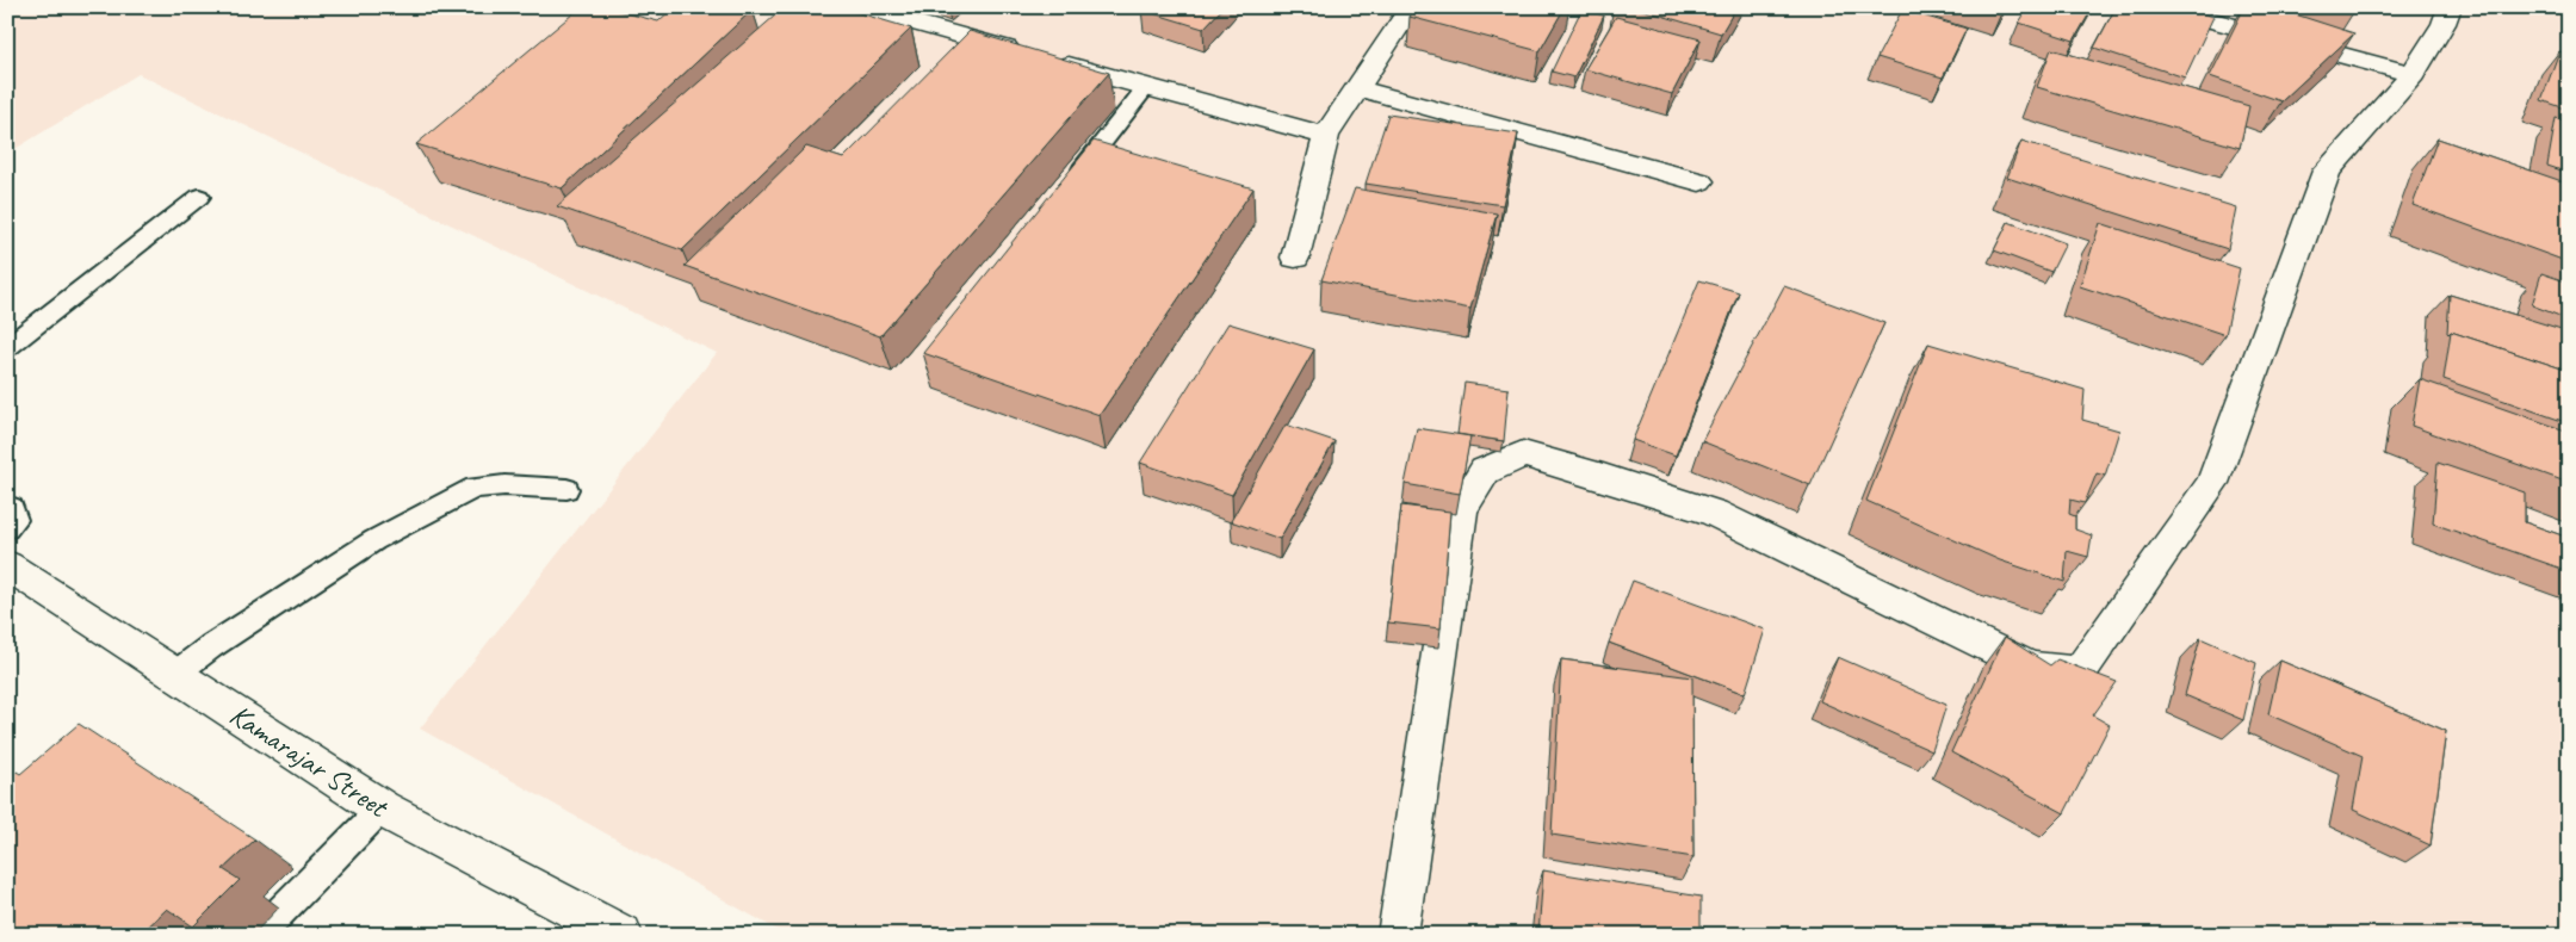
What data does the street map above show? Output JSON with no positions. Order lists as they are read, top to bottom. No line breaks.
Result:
{"streets":{"street":["Kamarajar Street"]}}
